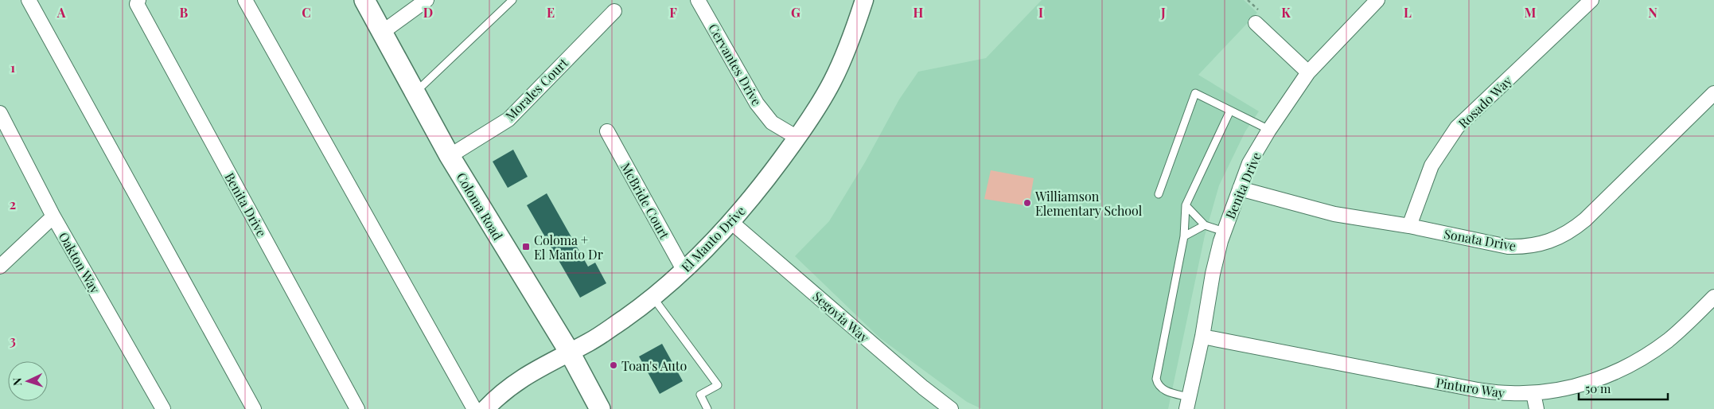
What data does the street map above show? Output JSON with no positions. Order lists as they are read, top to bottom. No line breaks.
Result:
{"streets":{"main road":["Coloma Road"],"street":["Cervantes Drive","Morales Court","Rosado Way","Benita Drive","McBride Court","El Manto Drive","Sonata Drive","Oakton Way","Segovia Way","Pinturo Way"]},"crossings":[["Cervantes Drive","El Manto Drive"],["Morales Court","Coloma Road"],["Rosado Way","Sonata Drive"],["Benita Drive","Sonata Drive"],["Benita Drive","Pinturo Way"],["McBride Court","El Manto Drive"],["Coloma Road","El Manto Drive"],["El Manto Drive","Segovia Way"]],"places":{"other":["Williamson Elementary School","Toan's Auto"],"transit":["Coloma + El Manto Dr"]},"scale_bar":"50 m","north":"left","grid":{"columns":["A","B","C","D","E","F","G","H","I","J","K","L","M","N"],"rows":["1","2","3"]}}
